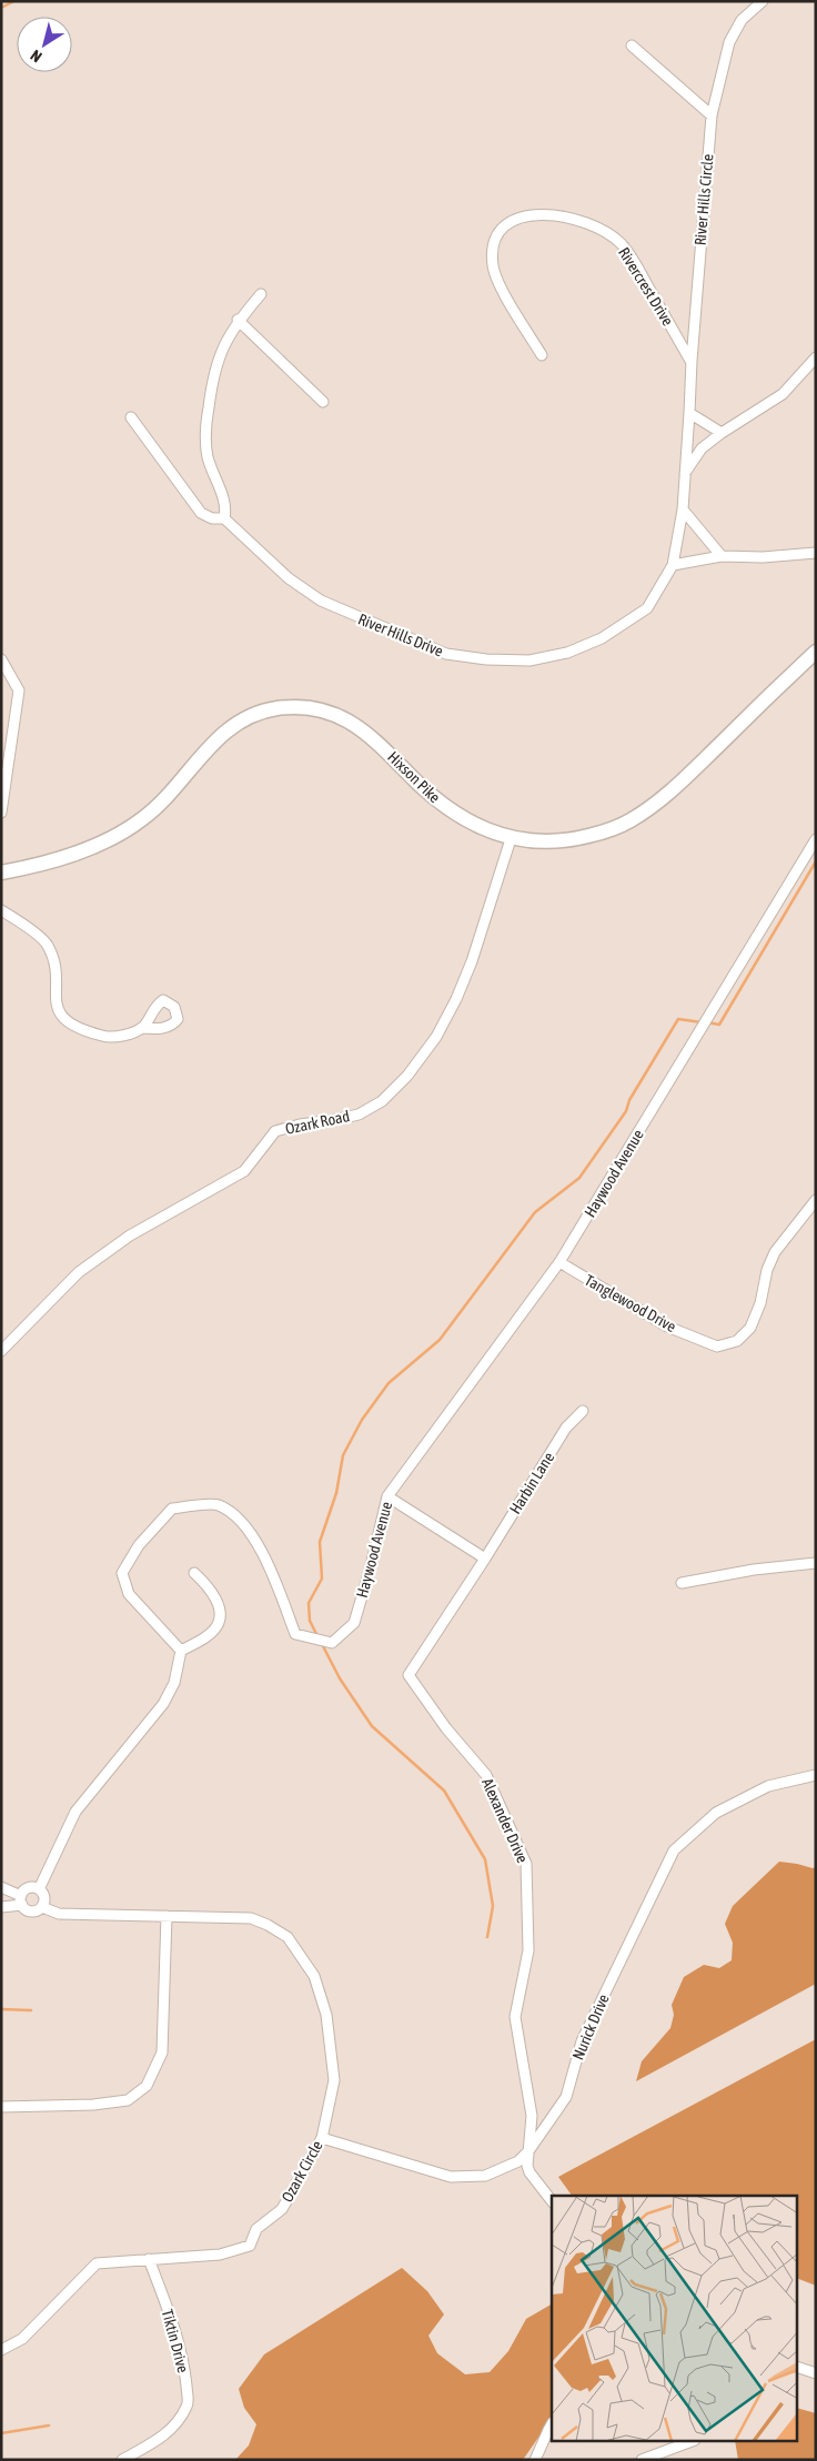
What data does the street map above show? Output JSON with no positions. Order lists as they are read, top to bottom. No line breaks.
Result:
{"streets":{"main road":["Hixson Pike"],"street":["River Hills Circle","Rivercrest Drive","River Hills Drive","Ozark Road","Haywood Avenue","Tanglewood Drive","Harbin Lane","Alexander Drive","Nurick Drive","Ozark Circle","Tiktin Drive"]},"crossings":[["River Hills Circle","Rivercrest Drive"],["River Hills Circle","River Hills Drive"],["Hixson Pike","Ozark Road"],["Haywood Avenue","Tanglewood Drive"],["Harbin Lane","Alexander Drive"],["Alexander Drive","Nurick Drive"],["Nurick Drive","Ozark Circle"],["Ozark Circle","Tiktin Drive"]],"north":"bottom left"}
